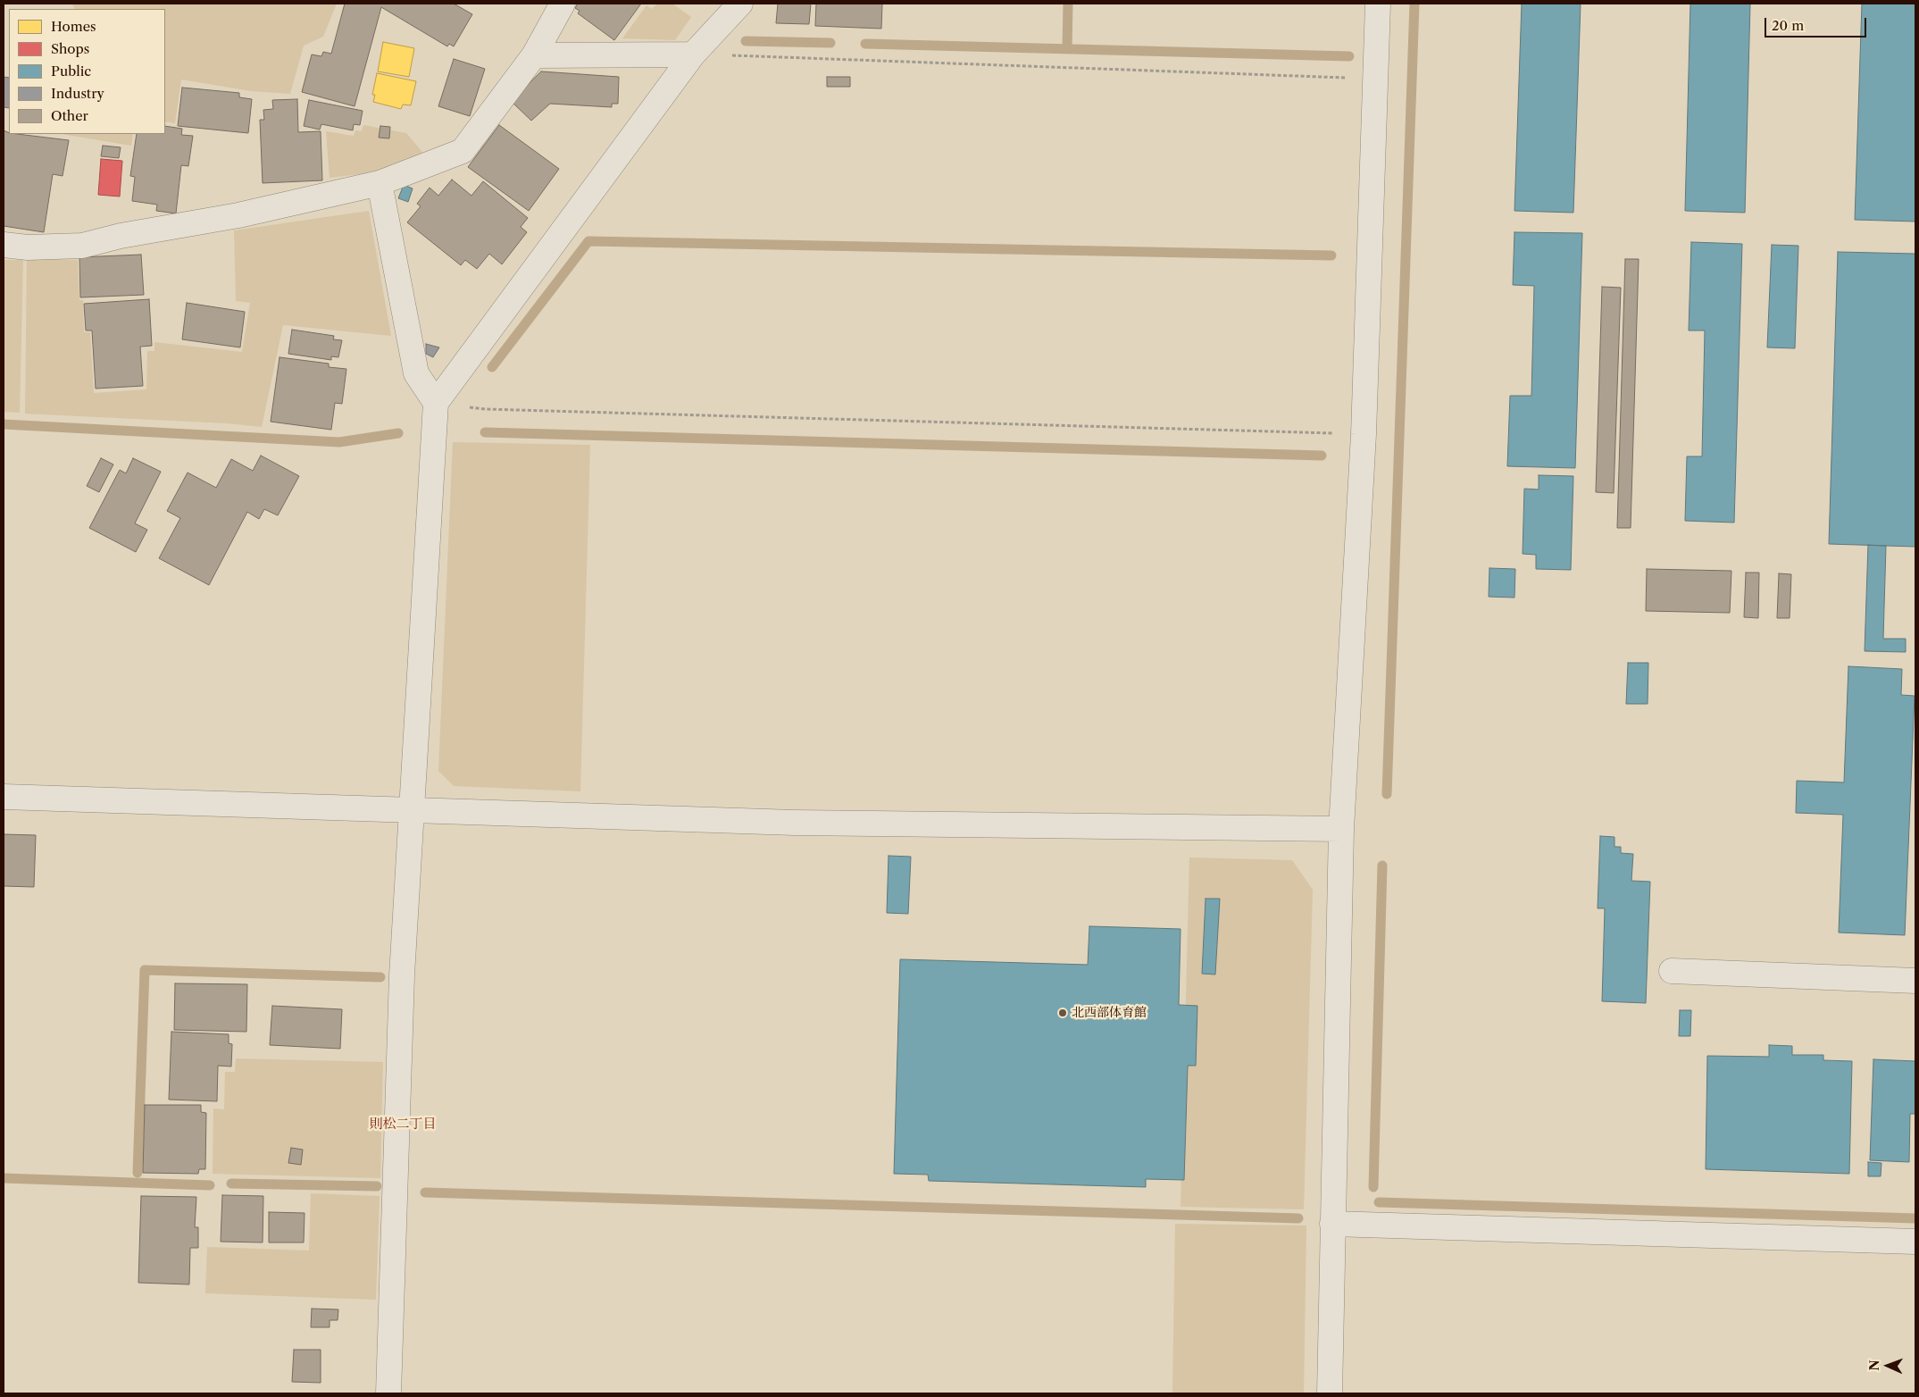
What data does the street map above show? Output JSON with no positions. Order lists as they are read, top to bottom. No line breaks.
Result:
{"districts":["則松二丁目"],"places":["北西部体育館"],"legend":["Homes","Shops","Public","Industry","Other"],"scale_bar":"20 m","north":"left"}
